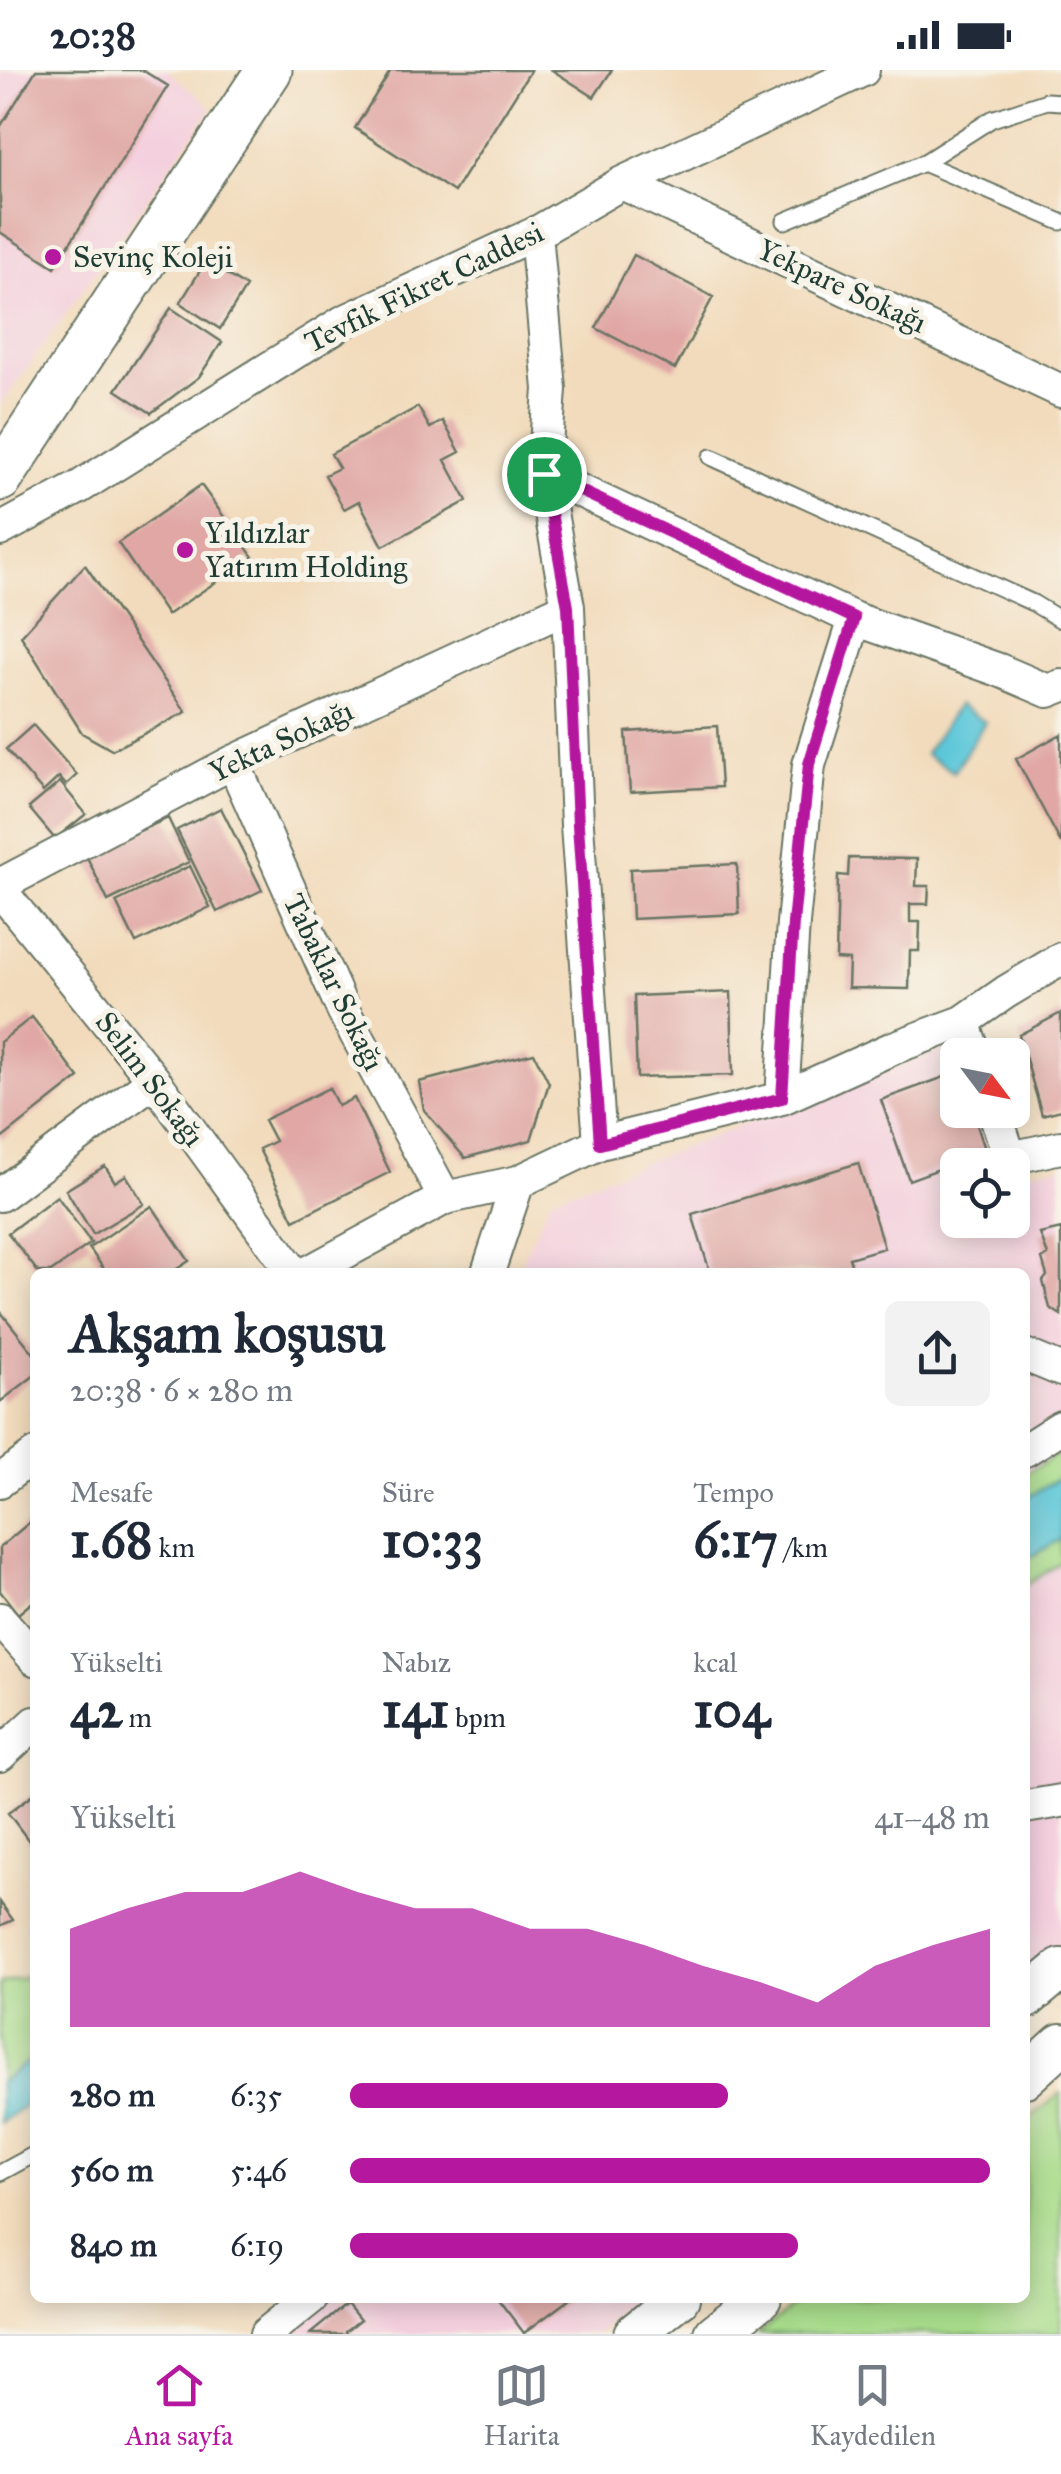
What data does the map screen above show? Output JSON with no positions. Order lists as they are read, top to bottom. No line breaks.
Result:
{"streets":{"street":["Yekpare Sokağı","Tevfik Fikret Caddesi","Yekta Sokağı","Tabaklar Sokağı","Selim Sokağı"]},"crossings":[["Yekpare Sokağı","Tevfik Fikret Caddesi"],["Yekta Sokağı","Tabaklar Sokağı"],["Yekta Sokağı","Selim Sokağı"]],"places":["Sevinç Koleji","Yıldızlar Yatırım Holding"],"north":"bottom right","page":{"status":"20:38","heading":["Akşam koşusu","20:38 · 6 × 280 m"],"stats":[["Mesafe","1.68 km"],["Süre","10:33"],["Tempo","6:17 /km"],["Yükselti","42 m"],["Nabız","141 bpm"],["kcal","104"]],"chart":["Yükselti","41–48 m"],"list":[{"name":"280 m","note":"6:35"},{"name":"560 m","note":"5:46"},{"name":"840 m","note":"6:19"}],"tabs":["Ana sayfa","Harita","Kaydedilen"]}}
